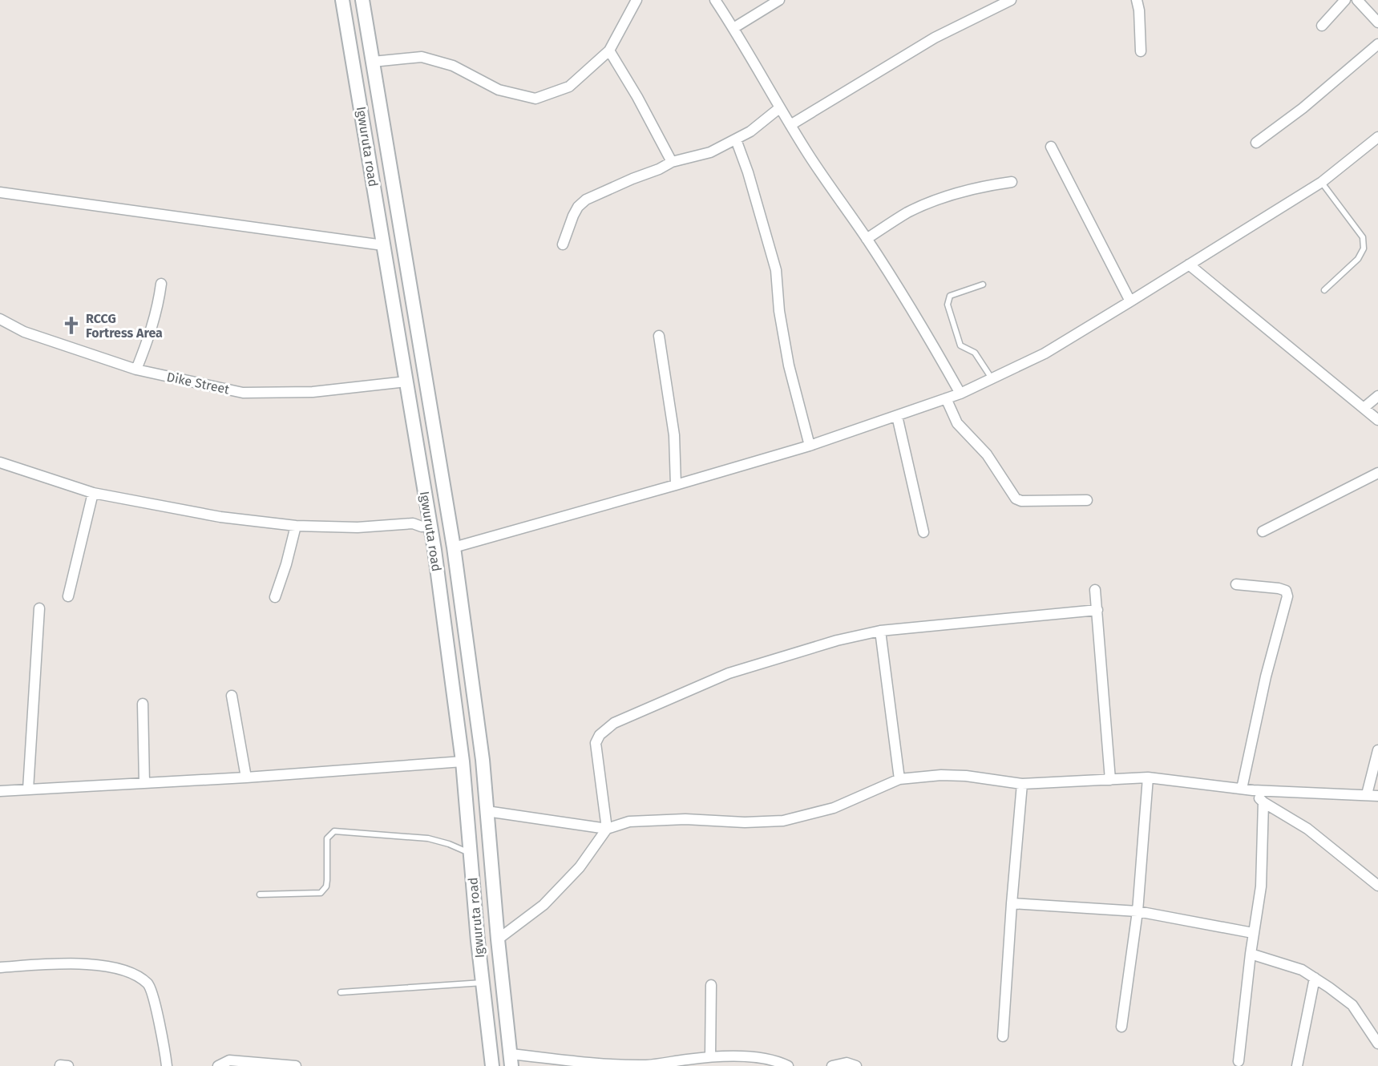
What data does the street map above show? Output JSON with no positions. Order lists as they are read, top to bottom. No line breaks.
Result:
{"streets":{"main road":["Igwuruta road"],"street":["Dike Street"]},"crossings":[["Igwuruta road","Dike Street"]],"places":{"church":["RCCG Fortress Area"]}}
